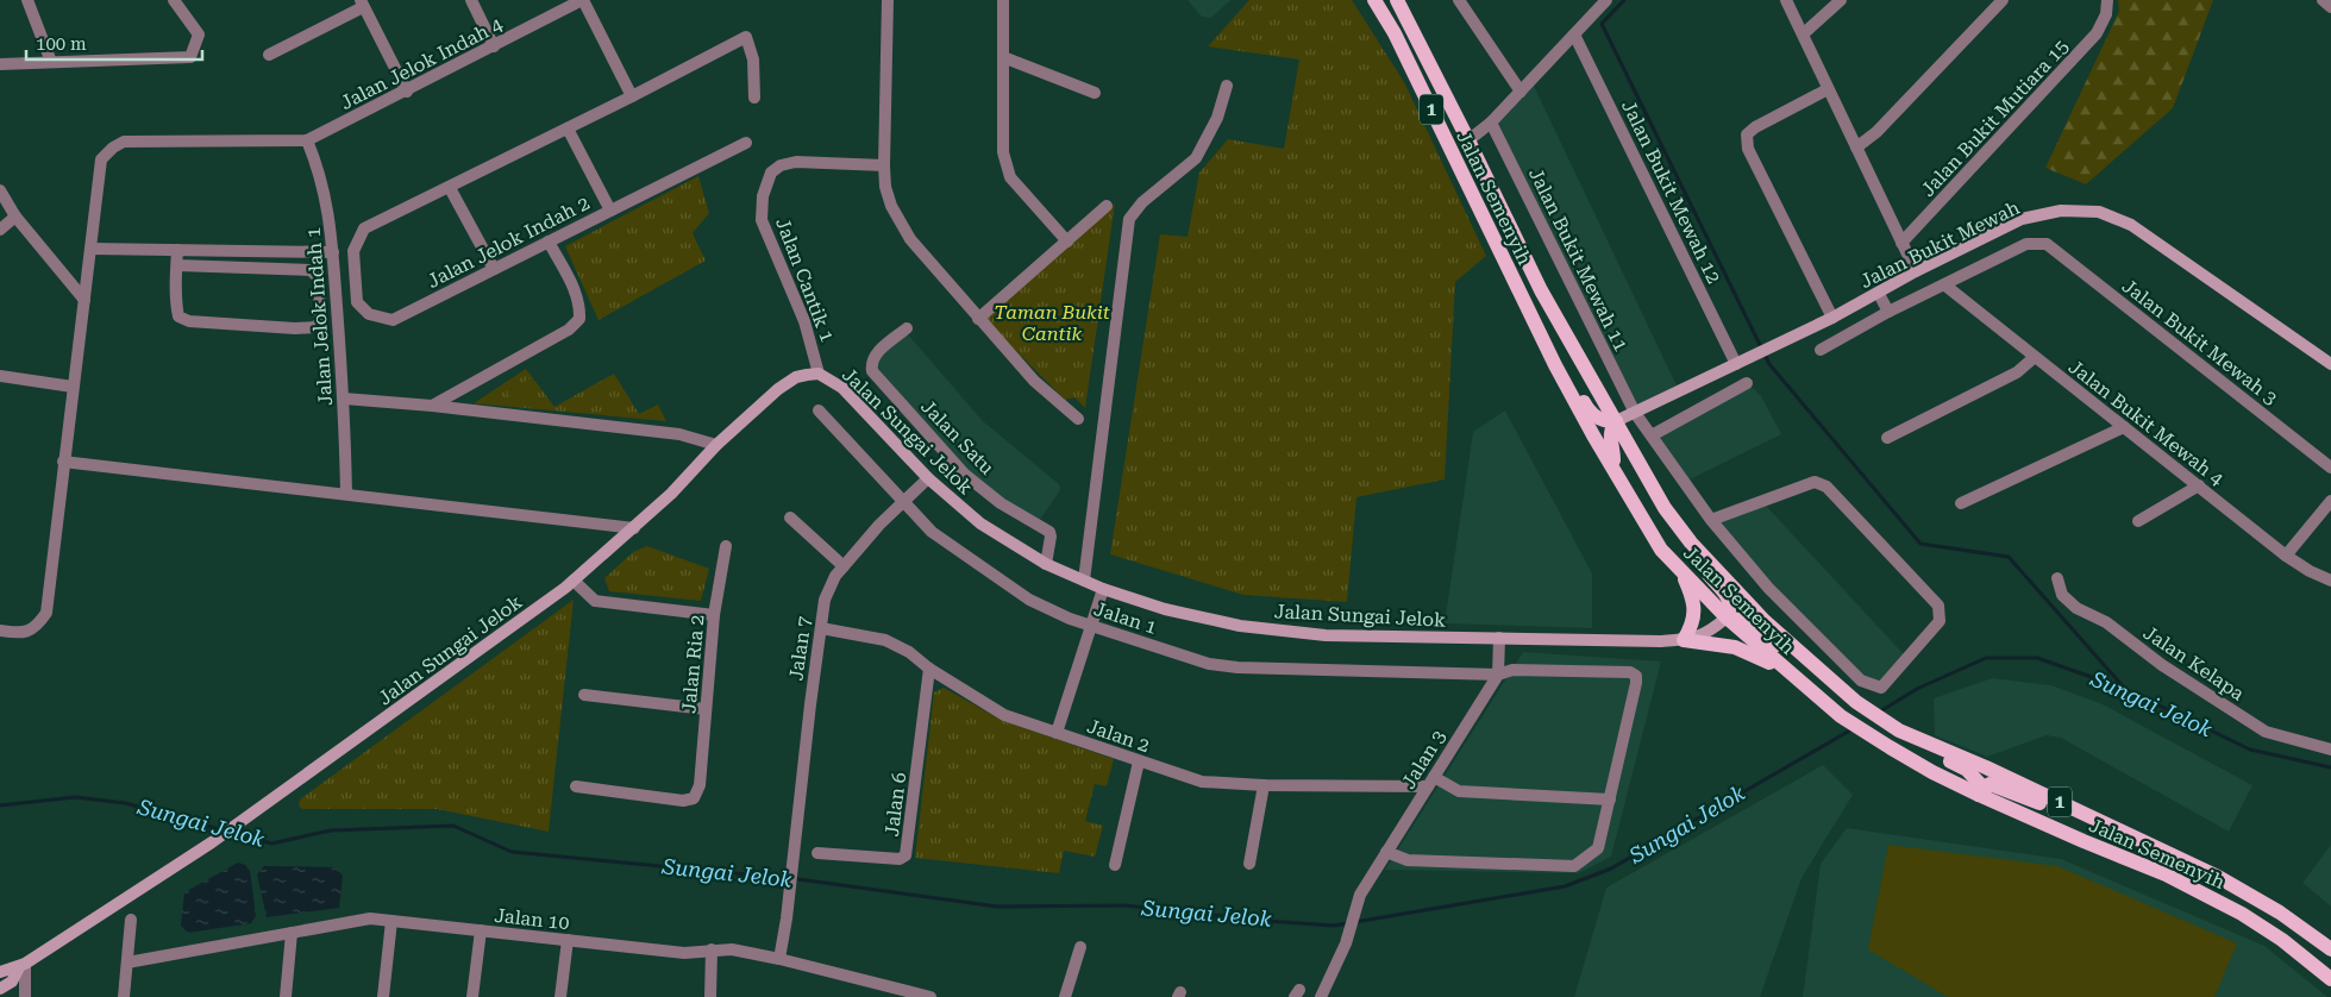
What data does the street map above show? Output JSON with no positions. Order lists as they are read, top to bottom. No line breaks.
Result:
{"streets":{"main road":["1","Jalan Semenyih"],"street":["Jalan Jelok Indah 4","Jalan Bukit Mutiara 15","Jalan Bukit Mewah 12","Jalan Jelok Indah 2","Jalan Bukit Mewah","Jalan Bukit Mewah 11","Jalan Cantik 1","Jalan Jelok Indah 1","Jalan Bukit Mewah 3","Jalan Bukit Mewah 4","Jalan Sungai Jelok","Jalan Satu","Jalan 1","Jalan 7","Jalan Kelapa","Jalan Ria 2","Jalan 2","Jalan 3","Jalan 6","Jalan 10"]},"crossings":[["Jalan Jelok Indah 4","Jalan Jelok Indah 1"],["Jalan Bukit Mewah 12","Jalan Bukit Mewah"],["Jalan Semenyih","Jalan Bukit Mewah"],["Jalan Semenyih","Jalan Sungai Jelok"],["Jalan Bukit Mewah","Jalan Bukit Mewah 11"],["Jalan Cantik 1","Jalan Sungai Jelok"],["Jalan Bukit Mewah 3","Jalan Bukit Mewah 4"],["Jalan Sungai Jelok","Jalan Satu"],["Jalan Sungai Jelok","Jalan 7"],["Jalan Sungai Jelok","Jalan 3"],["Jalan 1","Jalan 7"],["Jalan 1","Jalan 3"],["Jalan 7","Jalan 2"],["Jalan 7","Jalan 10"],["Jalan 2","Jalan 3"],["Jalan 2","Jalan 6"]],"water":["Sungai Jelok"],"parks":["Taman Bukit Cantik"],"scale_bar":"100 m"}
